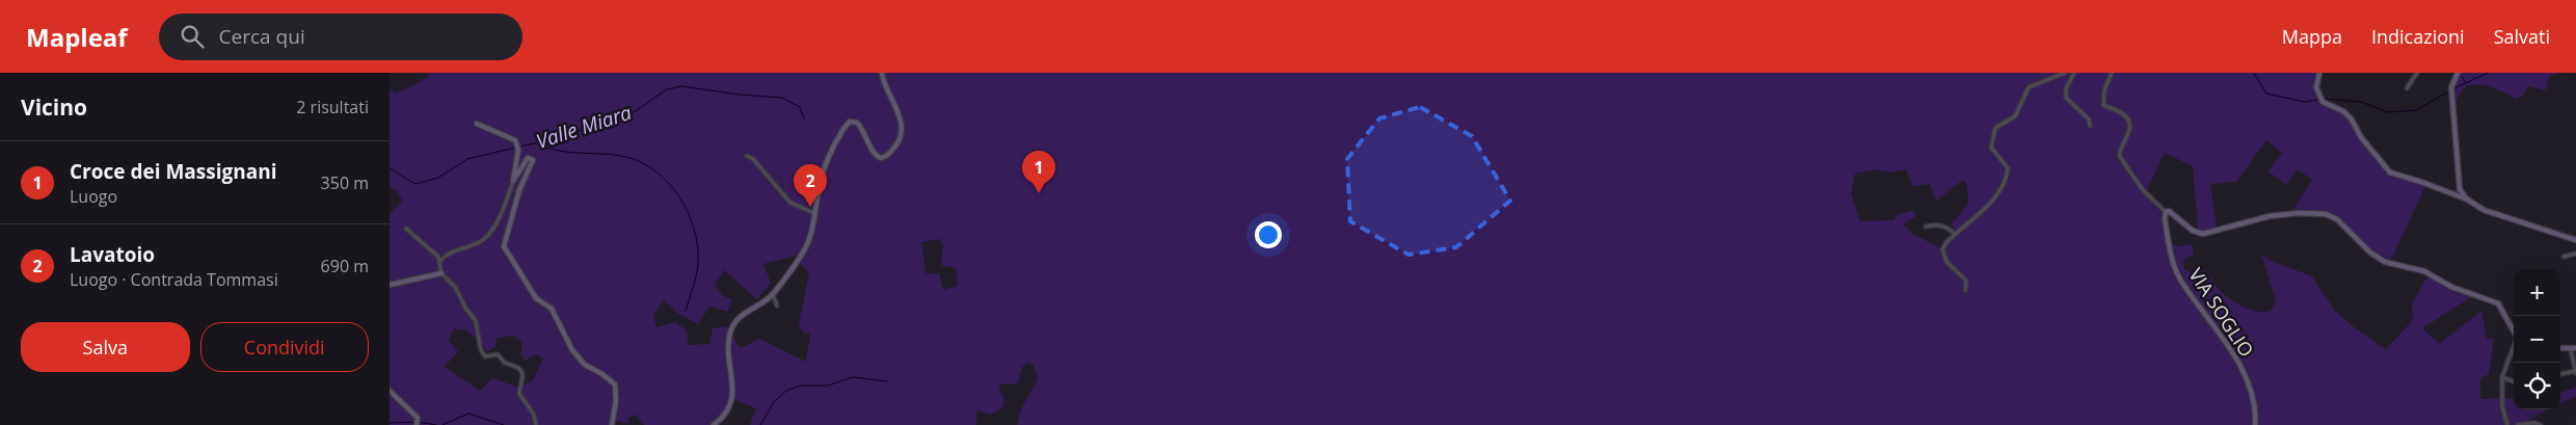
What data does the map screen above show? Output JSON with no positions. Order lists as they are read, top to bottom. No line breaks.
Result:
{"streets":{"street":["VIA SOGLIO"]},"water":["Valle Miara"],"page":{"header":"Mapleaf","search":"Cerca qui","nav":["Mappa","Indicazioni","Salvati"],"heading":["Vicino","2 risultati"],"list":[{"mark":"1","name":"Croce dei Massignani","note":"Luogo","value":"350 m"},{"mark":"2","name":"Lavatoio","note":"Luogo · Contrada Tommasi","value":"690 m"}],"pins":["1","2"],"map_buttons":["+","−"],"buttons":["Salva","Condividi"]}}
